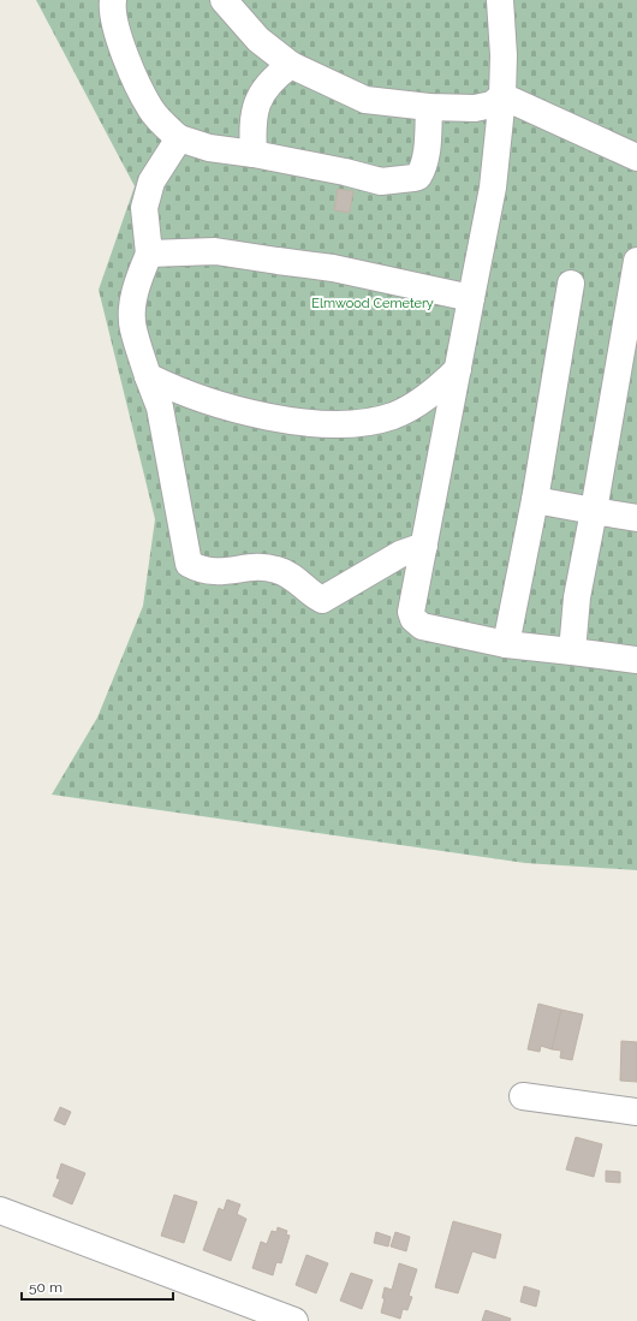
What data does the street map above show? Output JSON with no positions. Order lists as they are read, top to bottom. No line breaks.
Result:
{"parks":["Elmwood Cemetery"],"scale_bar":"50 m"}
